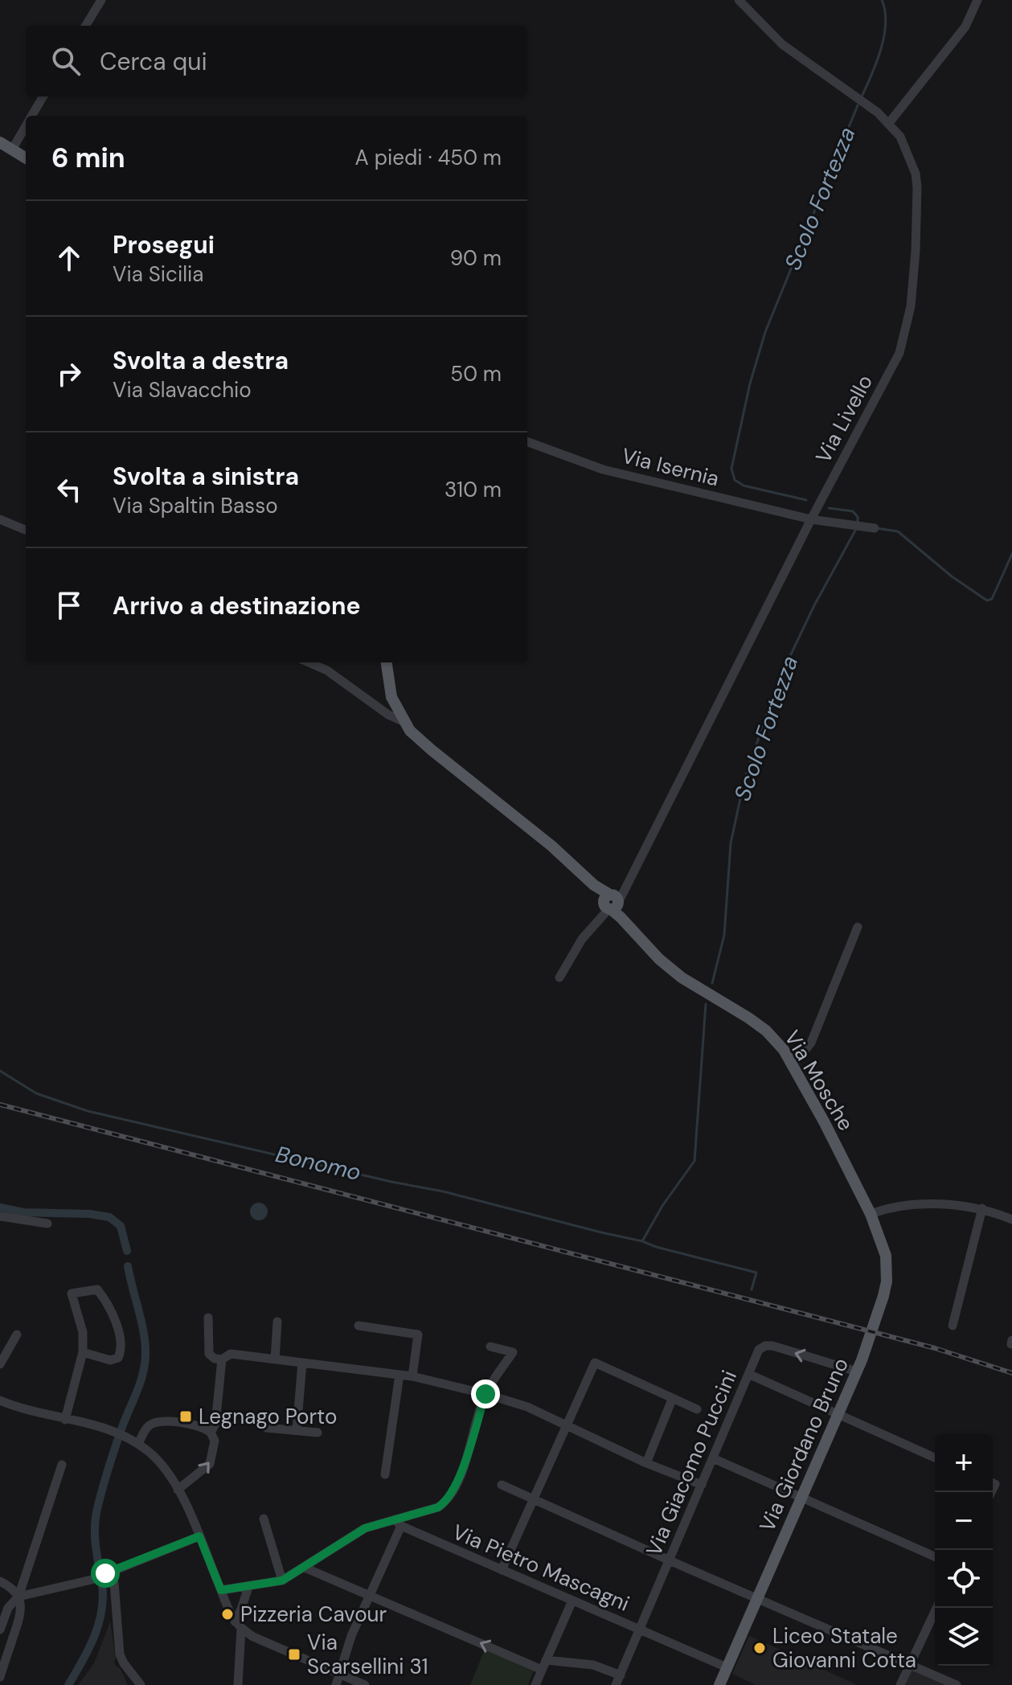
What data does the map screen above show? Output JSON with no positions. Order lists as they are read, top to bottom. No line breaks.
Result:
{"streets":{"main road":["Via Mosche","Via Giordano Bruno"],"street":["Via Livello","Via Isernia","Via Giacomo Puccini","Via Pietro Mascagni"]},"crossings":[["Via Livello","Via Isernia"],["Via Livello","Via Mosche"],["Via Mosche","Via Giordano Bruno"],["Via Giordano Bruno","Via Giacomo Puccini"],["Via Giordano Bruno","Via Pietro Mascagni"],["Via Giacomo Puccini","Via Pietro Mascagni"]],"water":["Scolo Fortezza","Bonomo"],"places":{"transit":["Legnago Porto","Via Scarsellini 31"],"other":["Pizzeria Cavour","Liceo Statale Giovanni Cotta"]},"page":{"search":"Cerca qui","heading":["6 min","A piedi · 450 m"],"list":[["Prosegui","Via Sicilia","90 m"],["Svolta a destra","Via Slavacchio","50 m"],["Svolta a sinistra","Via Spaltin Basso","310 m"],"Arrivo a destinazione"],"map_buttons":["+","−"]}}
